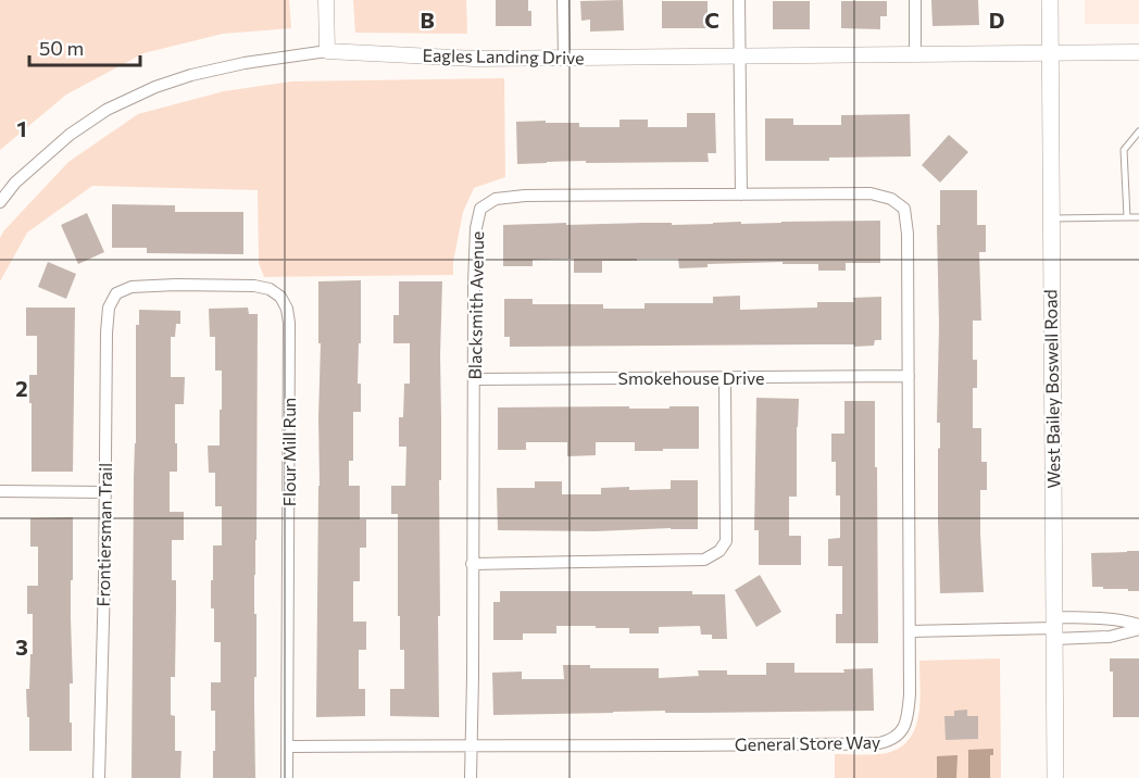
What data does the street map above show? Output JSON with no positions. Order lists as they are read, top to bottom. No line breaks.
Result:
{"streets":{"main road":["West Bailey Boswell Road"],"street":["Eagles Landing Drive","Blacksmith Avenue","Smokehouse Drive","Flour Mill Run","Frontiersman Trail","General Store Way"]},"crossings":[["Eagles Landing Drive","West Bailey Boswell Road"],["Blacksmith Avenue","Smokehouse Drive"],["Blacksmith Avenue","General Store Way"],["Smokehouse Drive","General Store Way"],["Flour Mill Run","Frontiersman Trail"],["Flour Mill Run","General Store Way"]],"scale_bar":"50 m","grid":{"columns":["B","C","D"],"rows":["1","2","3"]}}
